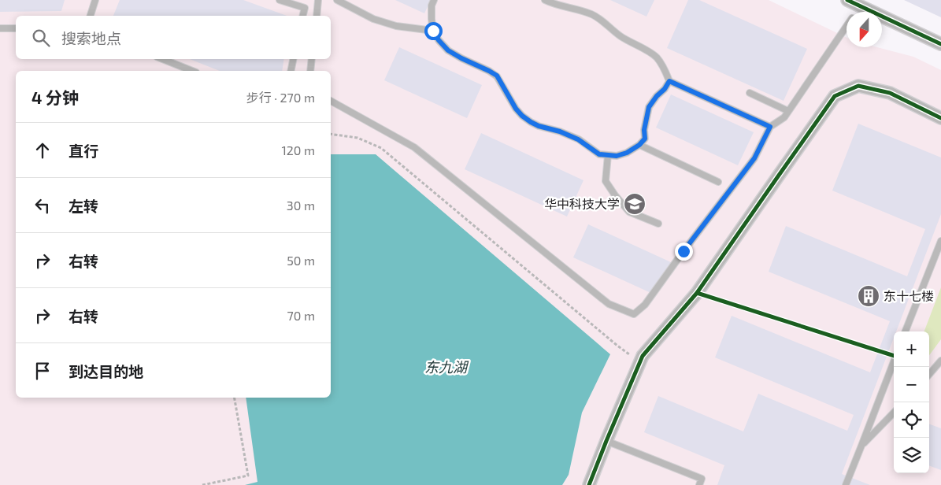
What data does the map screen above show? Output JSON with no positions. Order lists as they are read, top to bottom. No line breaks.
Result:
{"water":["东九湖"],"places":{"school or university":["华中科技大学"],"building":["东十七楼"]},"north":"bottom","page":{"search":"搜索地点","heading":["4 分钟","步行 · 270 m"],"list":[["直行","120 m"],["左转","30 m"],["右转","50 m"],["右转","70 m"],"到达目的地"],"map_buttons":["+","−"]}}
